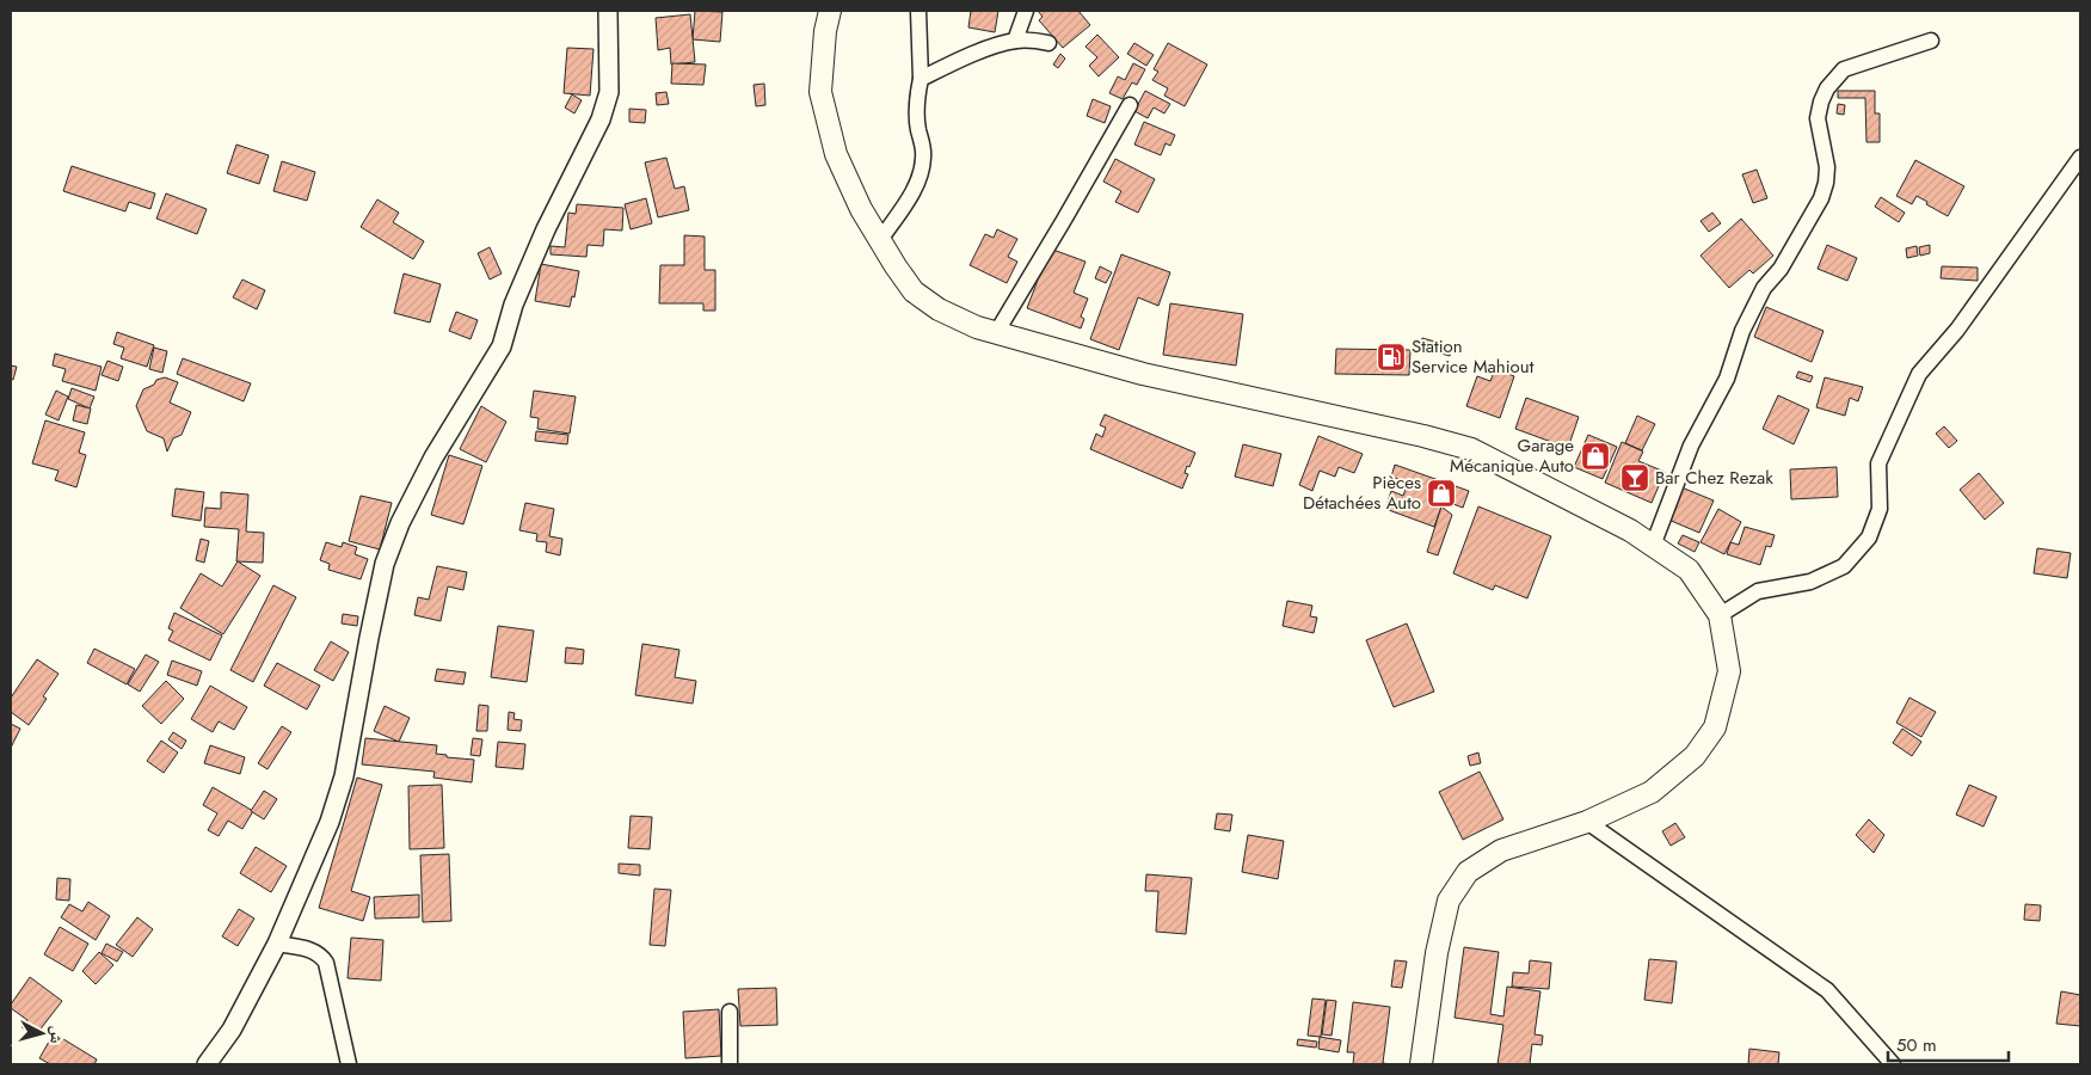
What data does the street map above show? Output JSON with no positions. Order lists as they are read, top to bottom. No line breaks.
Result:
{"places":{"fuel station":["Station Service Mahiout"],"shop":["Garage Mécanique Auto","Pièces Détachées Auto"],"bar":["Bar Chez Rezak"]},"scale_bar":"50 m","north":"right"}
